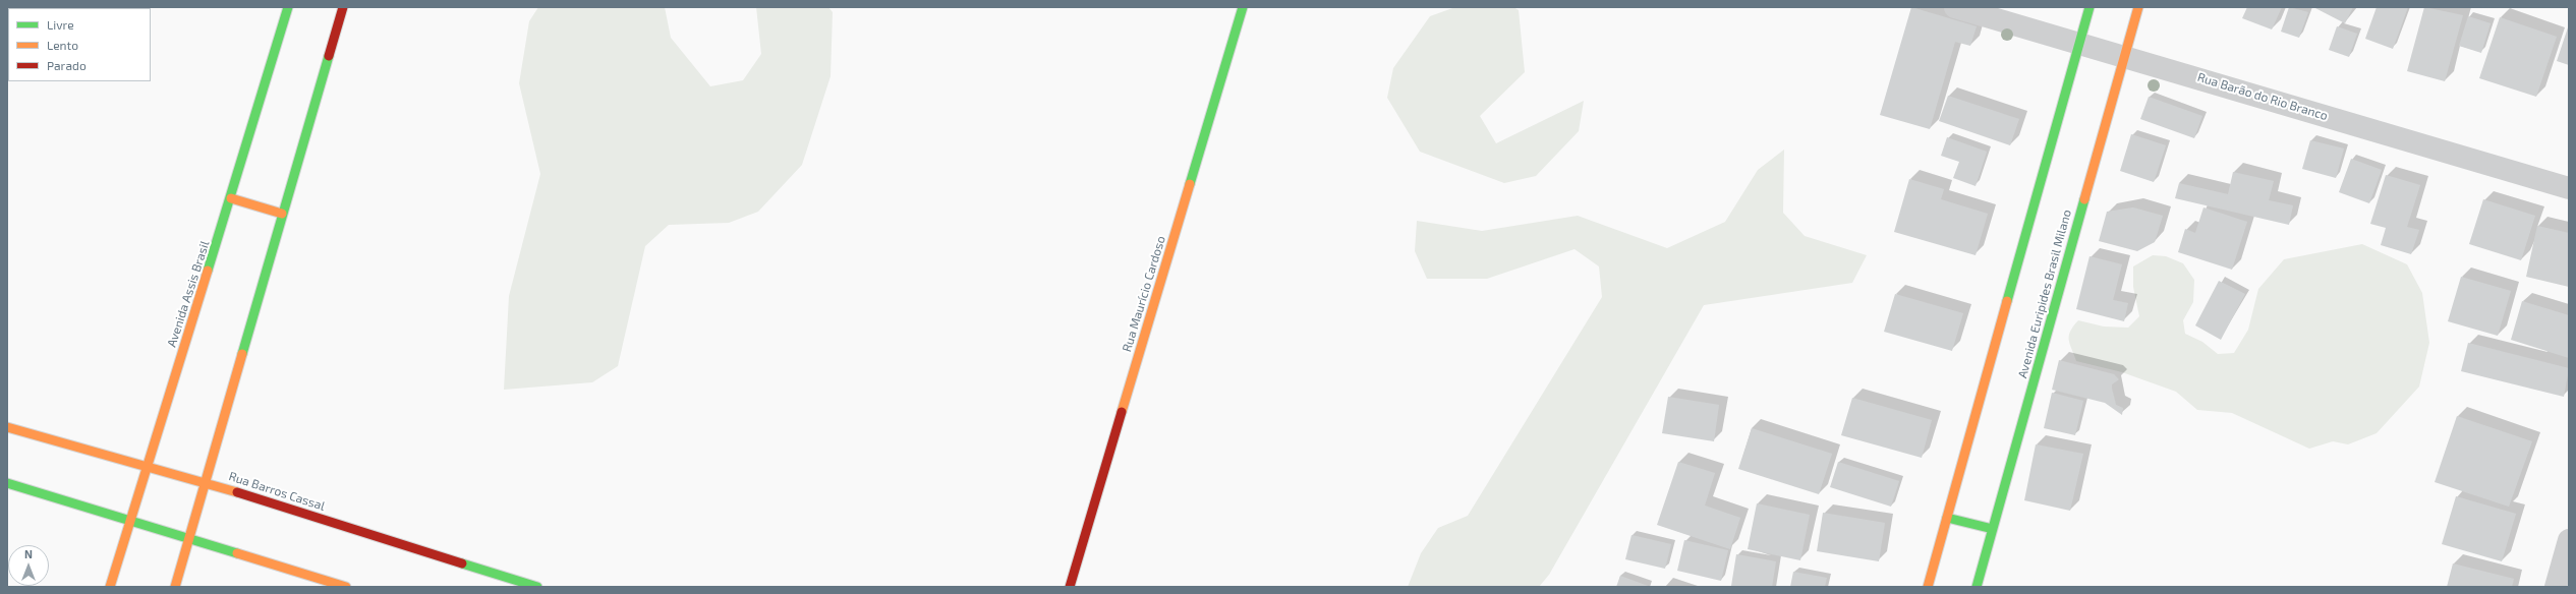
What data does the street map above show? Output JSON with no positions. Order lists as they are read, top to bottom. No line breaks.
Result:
{"streets":{"main road":["Avenida Assis Brasil","Rua Maurício Cardoso","Avenida Euripides Brasil Milano","Rua Barros Cassal"],"street":["Rua Barão do Rio Branco"]},"crossings":[["Rua Barão do Rio Branco","Avenida Euripides Brasil Milano"],["Avenida Assis Brasil","Rua Barros Cassal"]],"legend":["Livre","Lento","Parado"],"north":"top"}
